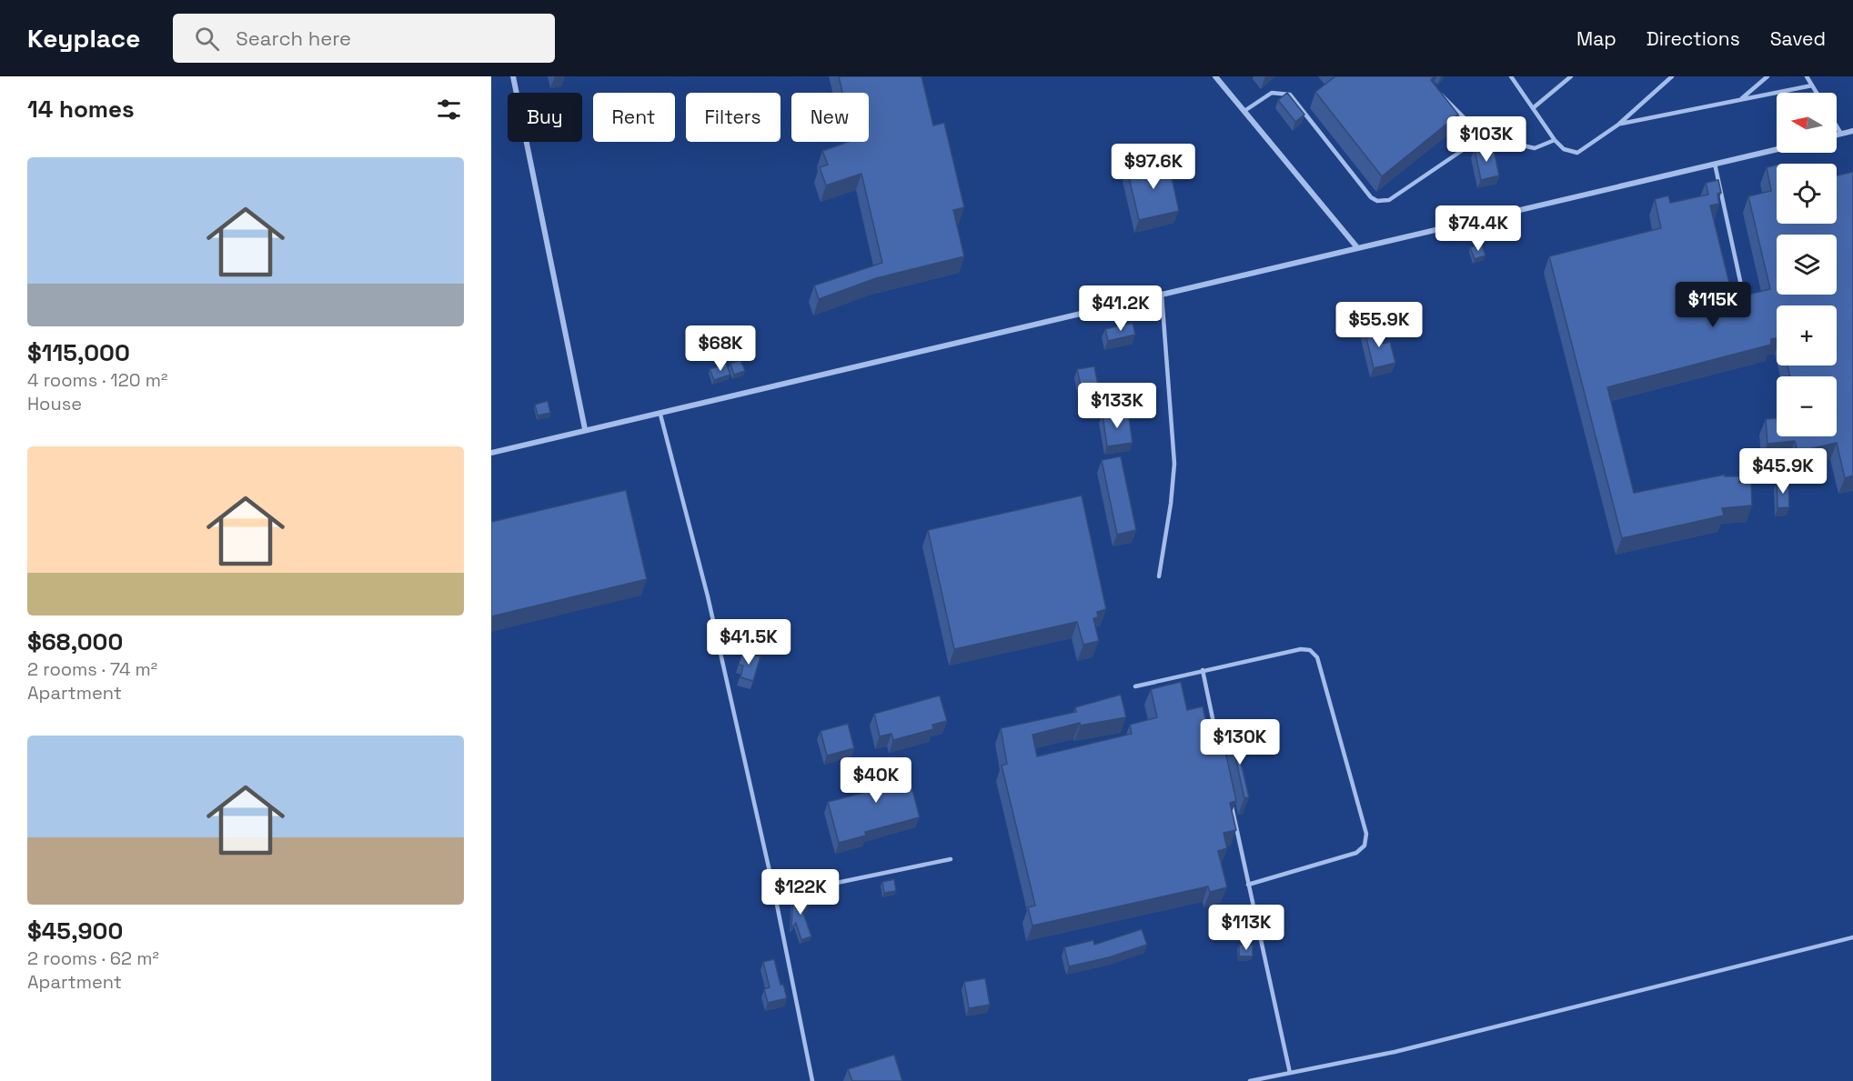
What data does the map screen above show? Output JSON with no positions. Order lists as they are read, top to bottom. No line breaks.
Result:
{"north":"left","page":{"header":"Keyplace","search":"Search here","nav":["Map","Directions","Saved"],"heading":"14 homes","map_buttons":["+","−"],"chip":["Buy","Rent","Filters","New"],"price":["$103K","$97.6K","$74.4K","$115K","$41.2K","$55.9K","$68K","$133K","$45.9K","$41.5K","$130K","$40K","$122K","$113K"],"list":[{"name":"$115,000","note":"4 rooms · 120 m² · House"},{"name":"$68,000","note":"2 rooms · 74 m² · Apartment"},{"name":"$45,900","note":"2 rooms · 62 m² · Apartment"}]}}
